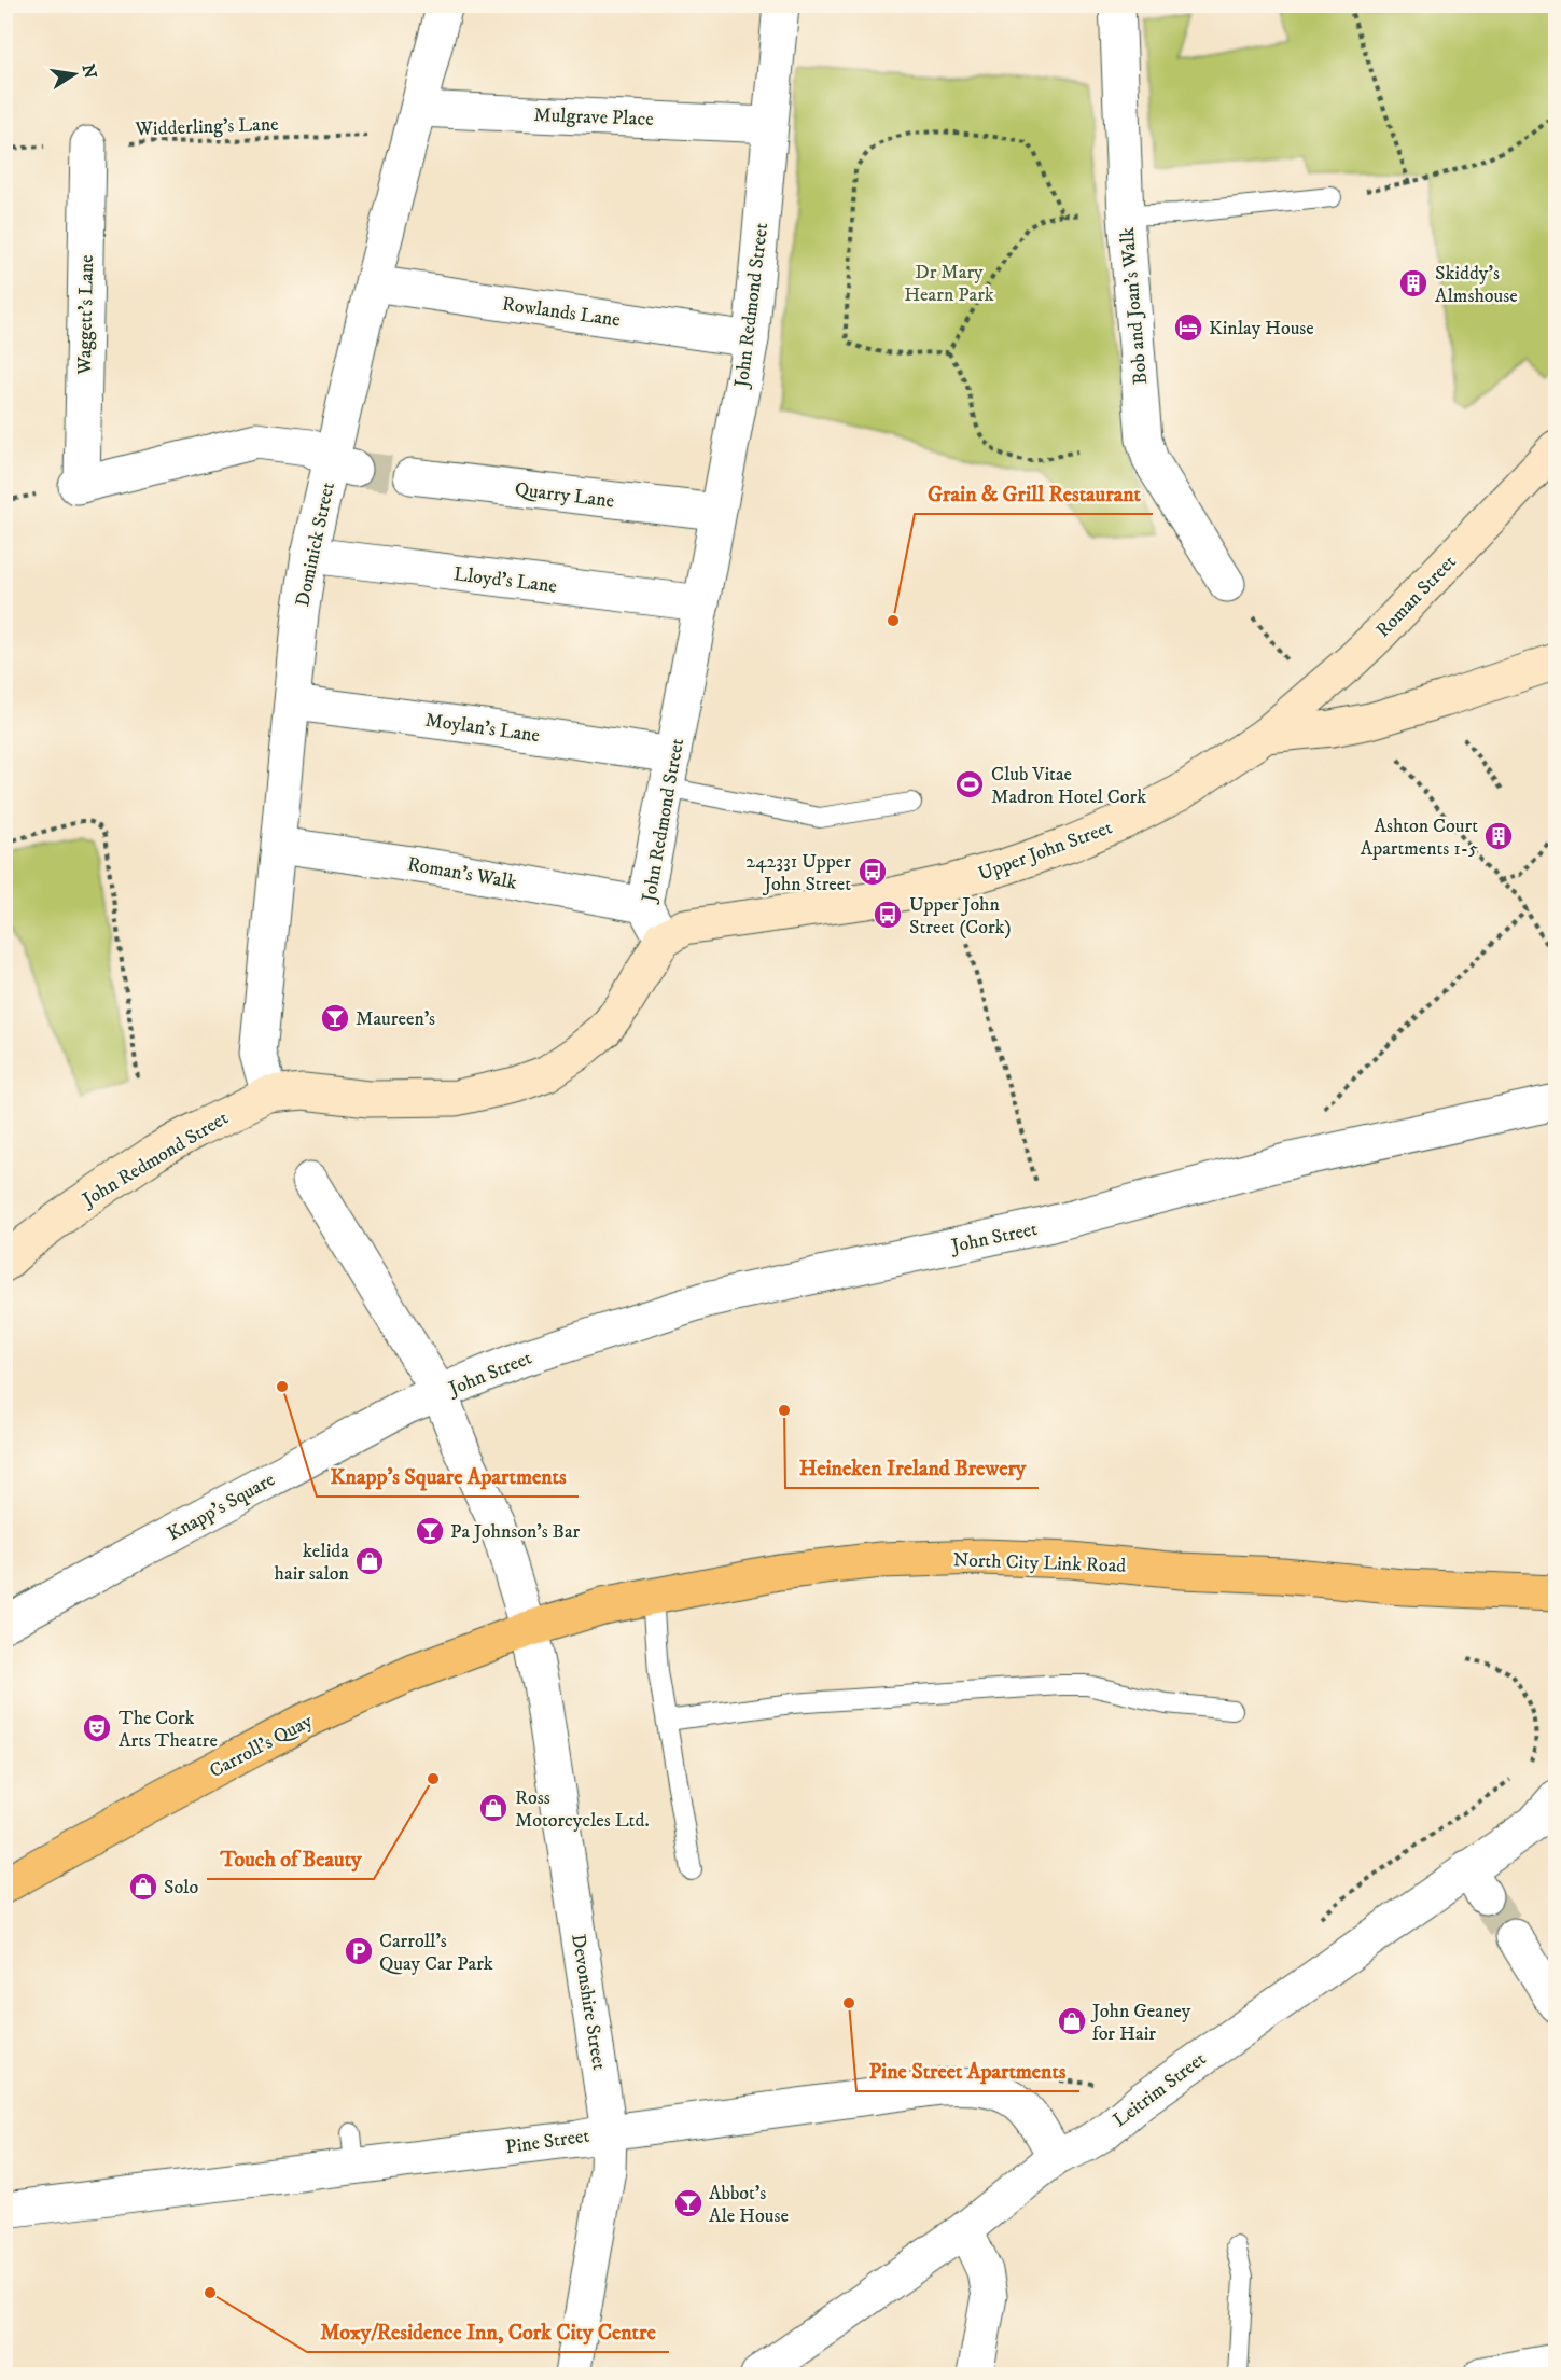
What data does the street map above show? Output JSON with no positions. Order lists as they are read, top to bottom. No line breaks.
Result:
{"streets":{"highway":["North City Link Road","Carroll's Quay"],"street":["Mulgrave Place","John Redmond Street","Bob and Joan's Walk","Rowlands Lane","Waggett's Lane","Quarry Lane","Dominick Street","Lloyd's Lane","Roman Street","Moylan's Lane","Upper John Street","Roman's Walk","John Street","Knapp's Square","Devonshire Street","Leitrim Street","Pine Street"],"path":["Widderling's Lane"]},"crossings":[["Mulgrave Place","Widderling's Lane"],["Mulgrave Place","John Redmond Street"],["Mulgrave Place","Dominick Street"],["Widderling's Lane","Waggett's Lane"],["Widderling's Lane","Dominick Street"],["John Redmond Street","Rowlands Lane"],["John Redmond Street","Quarry Lane"],["John Redmond Street","Dominick Street"],["John Redmond Street","Lloyd's Lane"],["John Redmond Street","Moylan's Lane"],["John Redmond Street","Upper John Street"],["John Redmond Street","Roman's Walk"],["Rowlands Lane","Dominick Street"],["Waggett's Lane","Dominick Street"],["Dominick Street","Lloyd's Lane"],["Dominick Street","Moylan's Lane"],["Dominick Street","Roman's Walk"],["Roman Street","Upper John Street"],["John Street","Knapp's Square"],["John Street","Devonshire Street"],["Knapp's Square","Devonshire Street"],["North City Link Road","Carroll's Quay"],["North City Link Road","Devonshire Street"],["Carroll's Quay","Devonshire Street"],["Devonshire Street","Pine Street"],["Leitrim Street","Pine Street"]],"parks":["Dr Mary Hearn Park"],"places":{"building":["Skiddy's Almshouse","Ashton Court Apartments 1-5"],"hotel":["Kinlay House"],"other":["Grain & Grill Restaurant","Knapp's Square Apartments","Heineken Ireland Brewery","Touch of Beauty","Pine Street Apartments","Moxy/Residence Inn, Cork City Centre"],"sports":["Club Vitae Madron Hotel Cork"],"bus stop":["242331 Upper John Street","Upper John Street (Cork)"],"bar":["Maureen’s","Pa Johnson’s Bar","Abbot’s Ale House"],"shop":["kelida hair salon","Ross Motorcycles Ltd.","Solo","John Geaney for Hair"],"theatre":["The Cork Arts Theatre"],"parking":["Carroll's Quay Car Park"]},"north":"right"}
